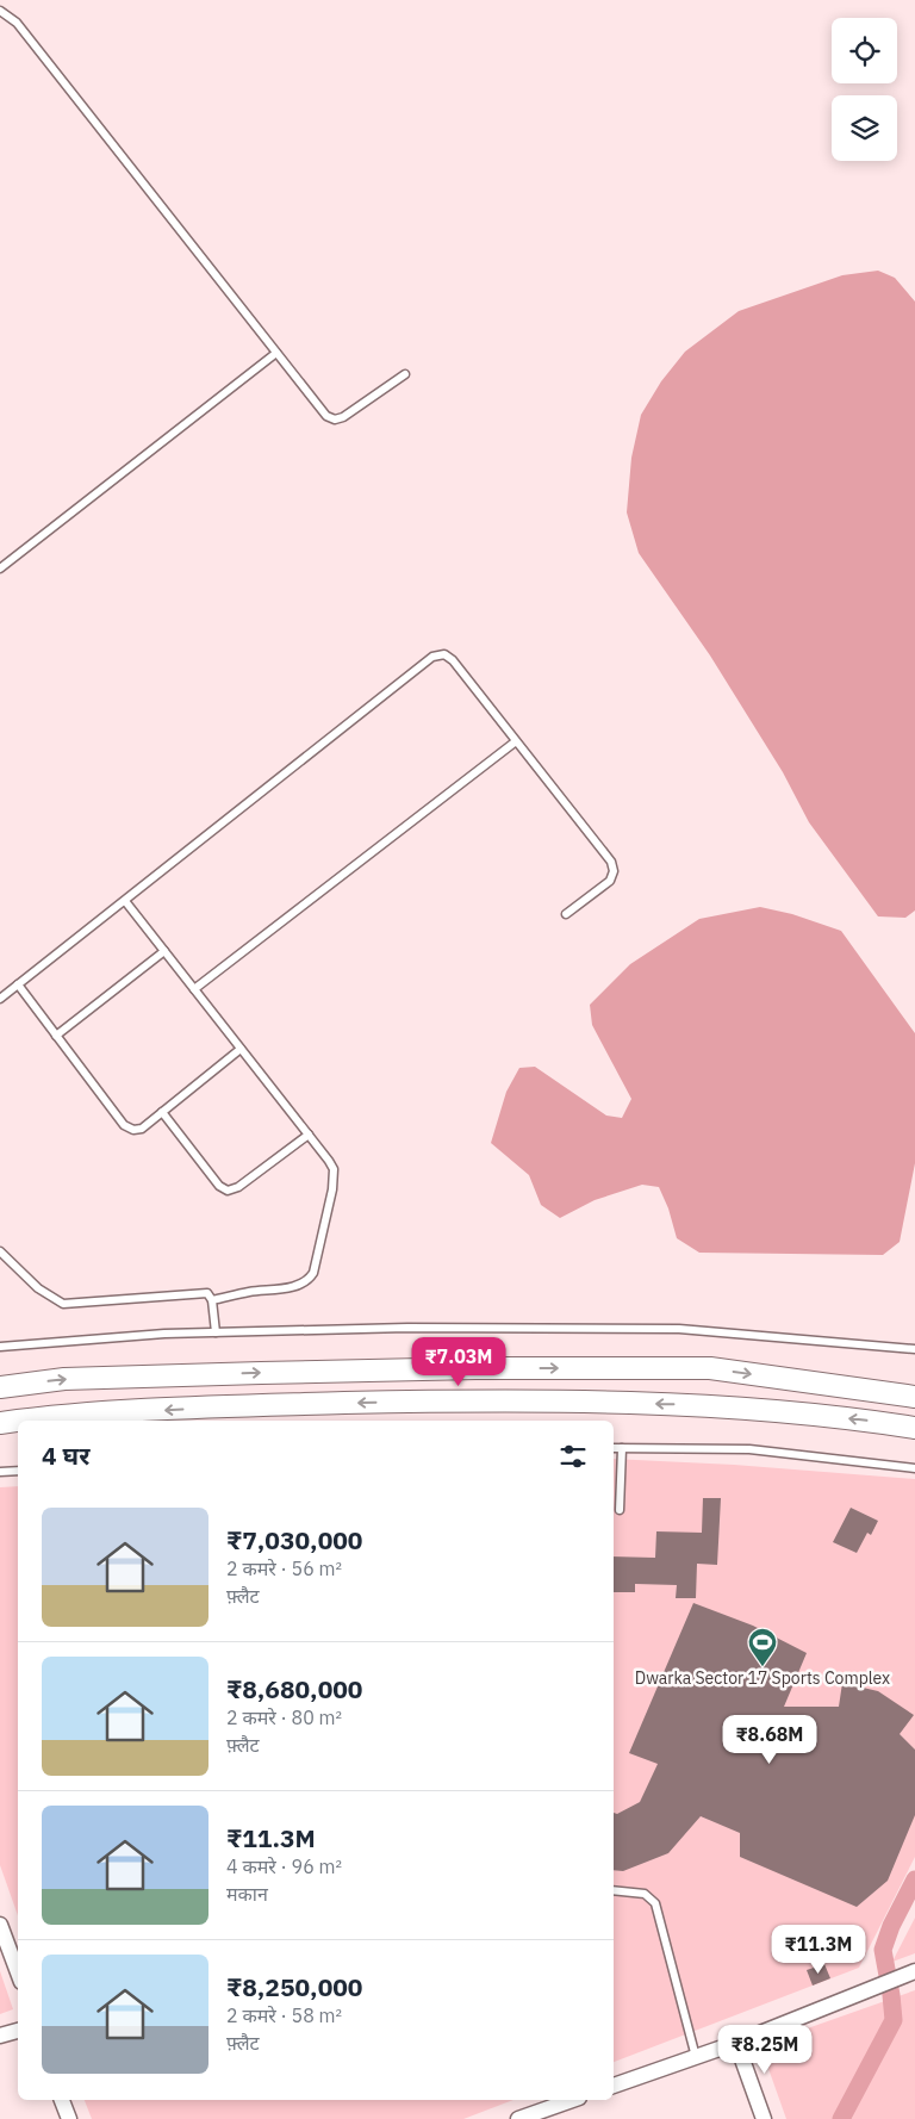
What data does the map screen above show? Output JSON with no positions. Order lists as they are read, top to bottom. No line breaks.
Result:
{"places":{"sports":["Dwarka Sector 17 Sports Complex"]},"page":{"price":["₹7.03M","₹8.68M","₹11.3M","₹8.25M"],"heading":"4 घर","list":[{"name":"₹7,030,000","note":"2 कमरे · 56 m² · फ़्लैट"},{"name":"₹8,680,000","note":"2 कमरे · 80 m² · फ़्लैट"},{"name":"₹11.3M","note":"4 कमरे · 96 m² · मकान"},{"name":"₹8,250,000","note":"2 कमरे · 58 m² · फ़्लैट"}]}}
